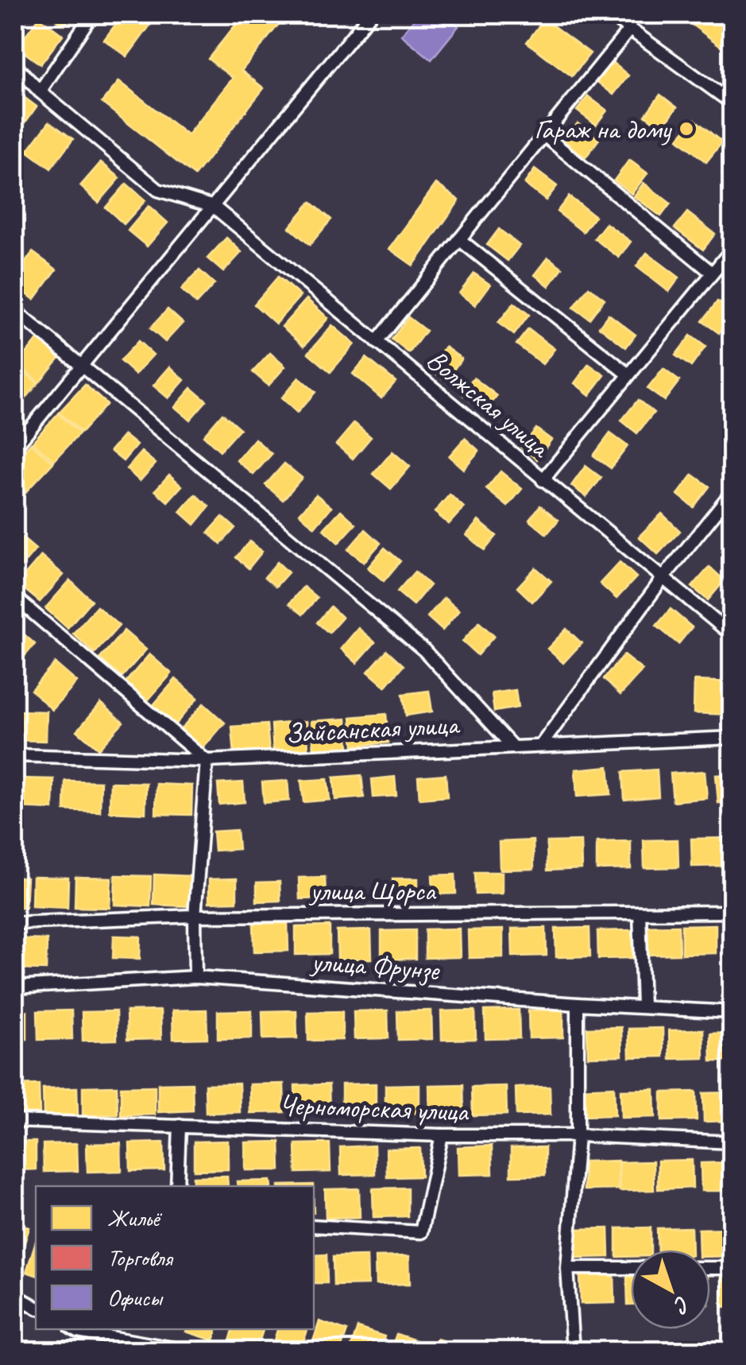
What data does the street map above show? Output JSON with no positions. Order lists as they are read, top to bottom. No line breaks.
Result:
{"streets":{"street":["Волжская улица","Зайсанская улица","улица Щорса","улица Фрунзе","Черноморская улица"]},"places":["Гараж на дому"],"legend":["Жильё","Торговля","Офисы"],"north":"bottom right"}
